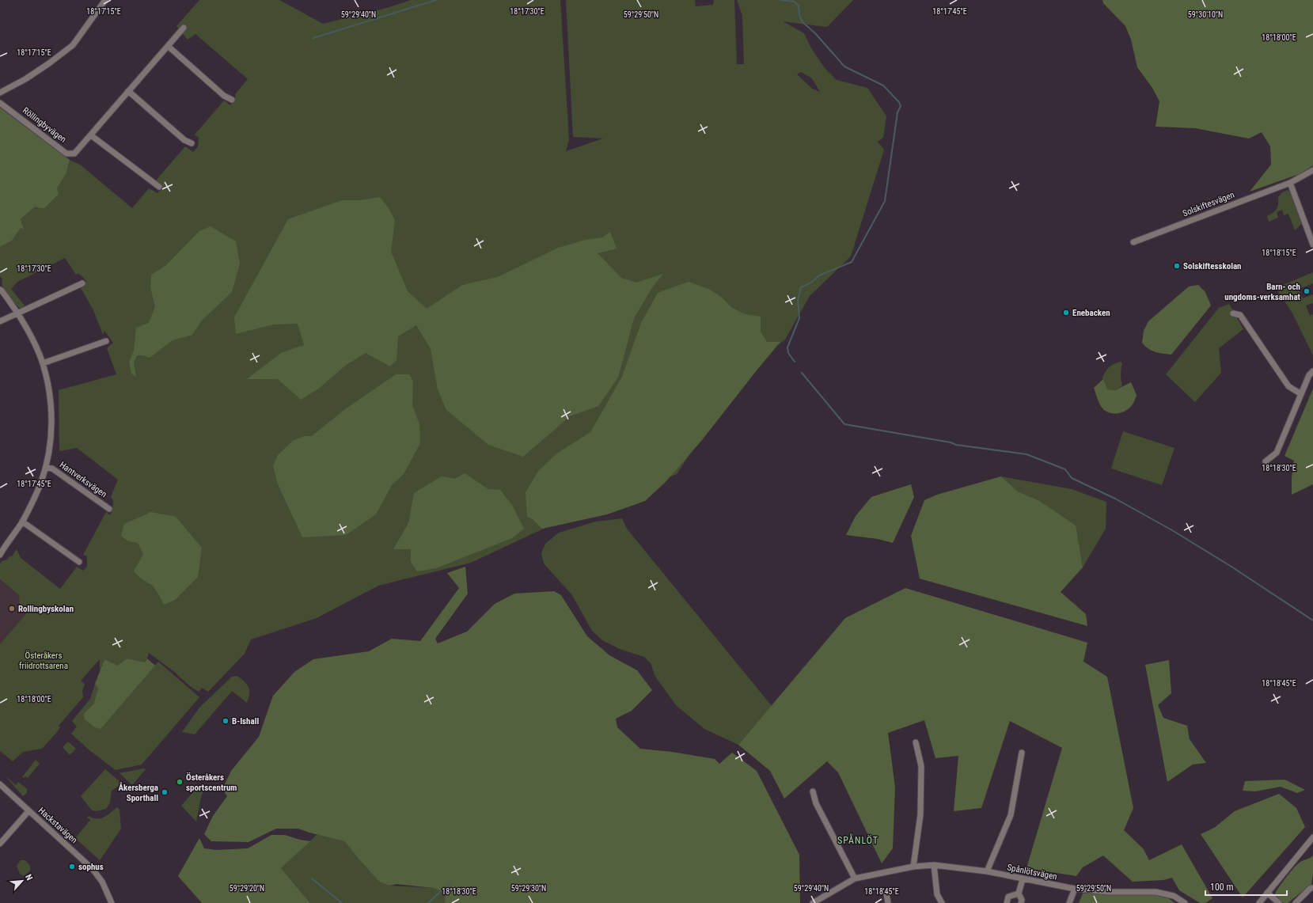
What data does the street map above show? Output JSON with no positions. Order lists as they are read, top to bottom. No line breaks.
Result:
{"streets":{"street":["Röllingbyvägen","Solskiftesvägen","Hantverksvägen","Hackstavägen","Spånlötsvägen"]},"districts":["SPÅNLÖT"],"parks":["Österåkers friidrottsarena"],"places":["Solskiftesskolan","Barn- och ungdoms-verksamhat","Enebacken","Rollingbyskolan","B-Ishall","Österåkers sportscentrum","Åkersberga Sporthall","sophus"],"scale_bar":"100 m","north":"top right","coordinates":["18°17'15\"E","18°17'30\"E","18°17'45\"E","59°29'40\"N","59°29'50\"N","59°30'10\"N","18°18'00\"E","18°18'15\"E","18°18'30\"E","18°18'45\"E","59°29'20\"N","59°29'30\"N"]}
